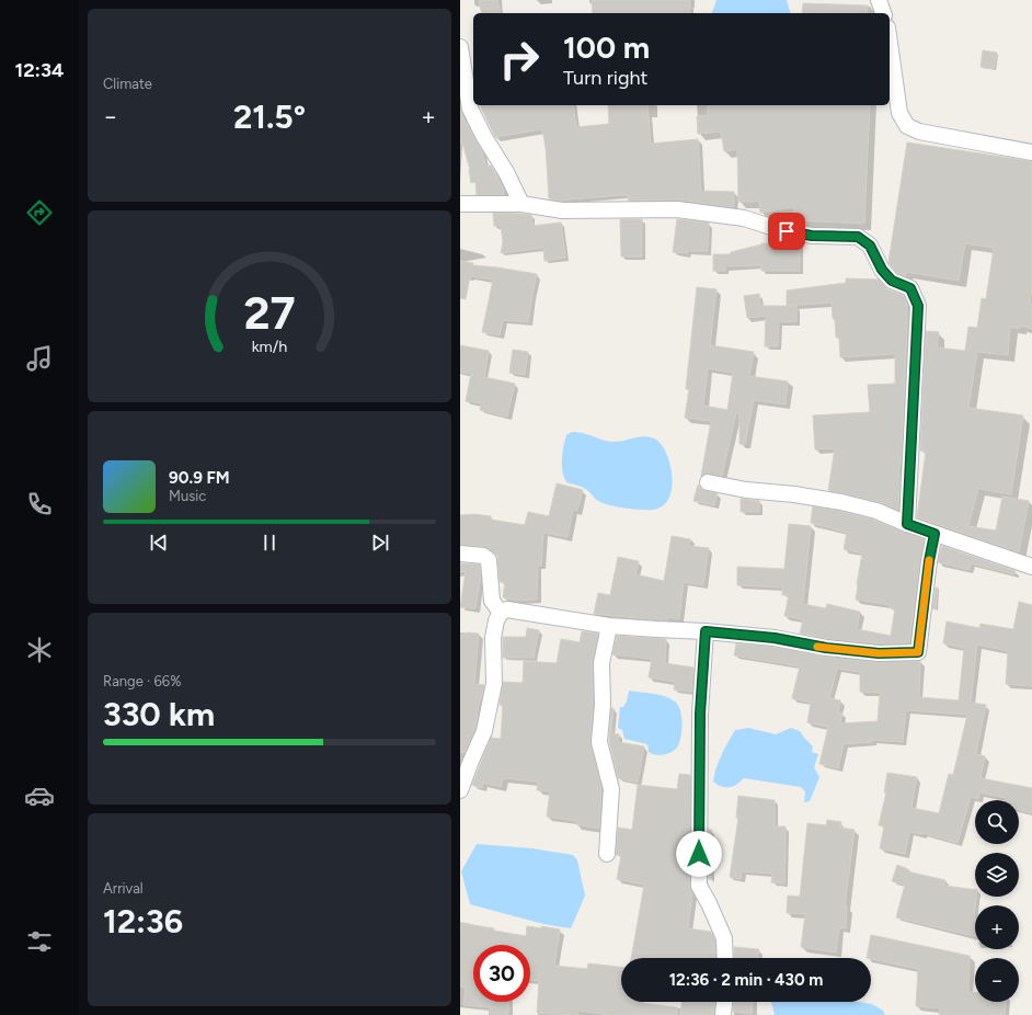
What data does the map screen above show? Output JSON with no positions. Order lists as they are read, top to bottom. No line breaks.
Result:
{"page":{"tabs":"12:34","tile":["Climate",["Range · 66%","330 km"],["Arrival","12:36"]],"turn":["100 m","Turn right"],"heat":["−","21.5°","+"],"song":["90.9 FM","Music"],"map_buttons":["+","−"],"limit":"30","trip":"12:36 · 2 min · 430 m","gauge":["27","km/h"]}}
